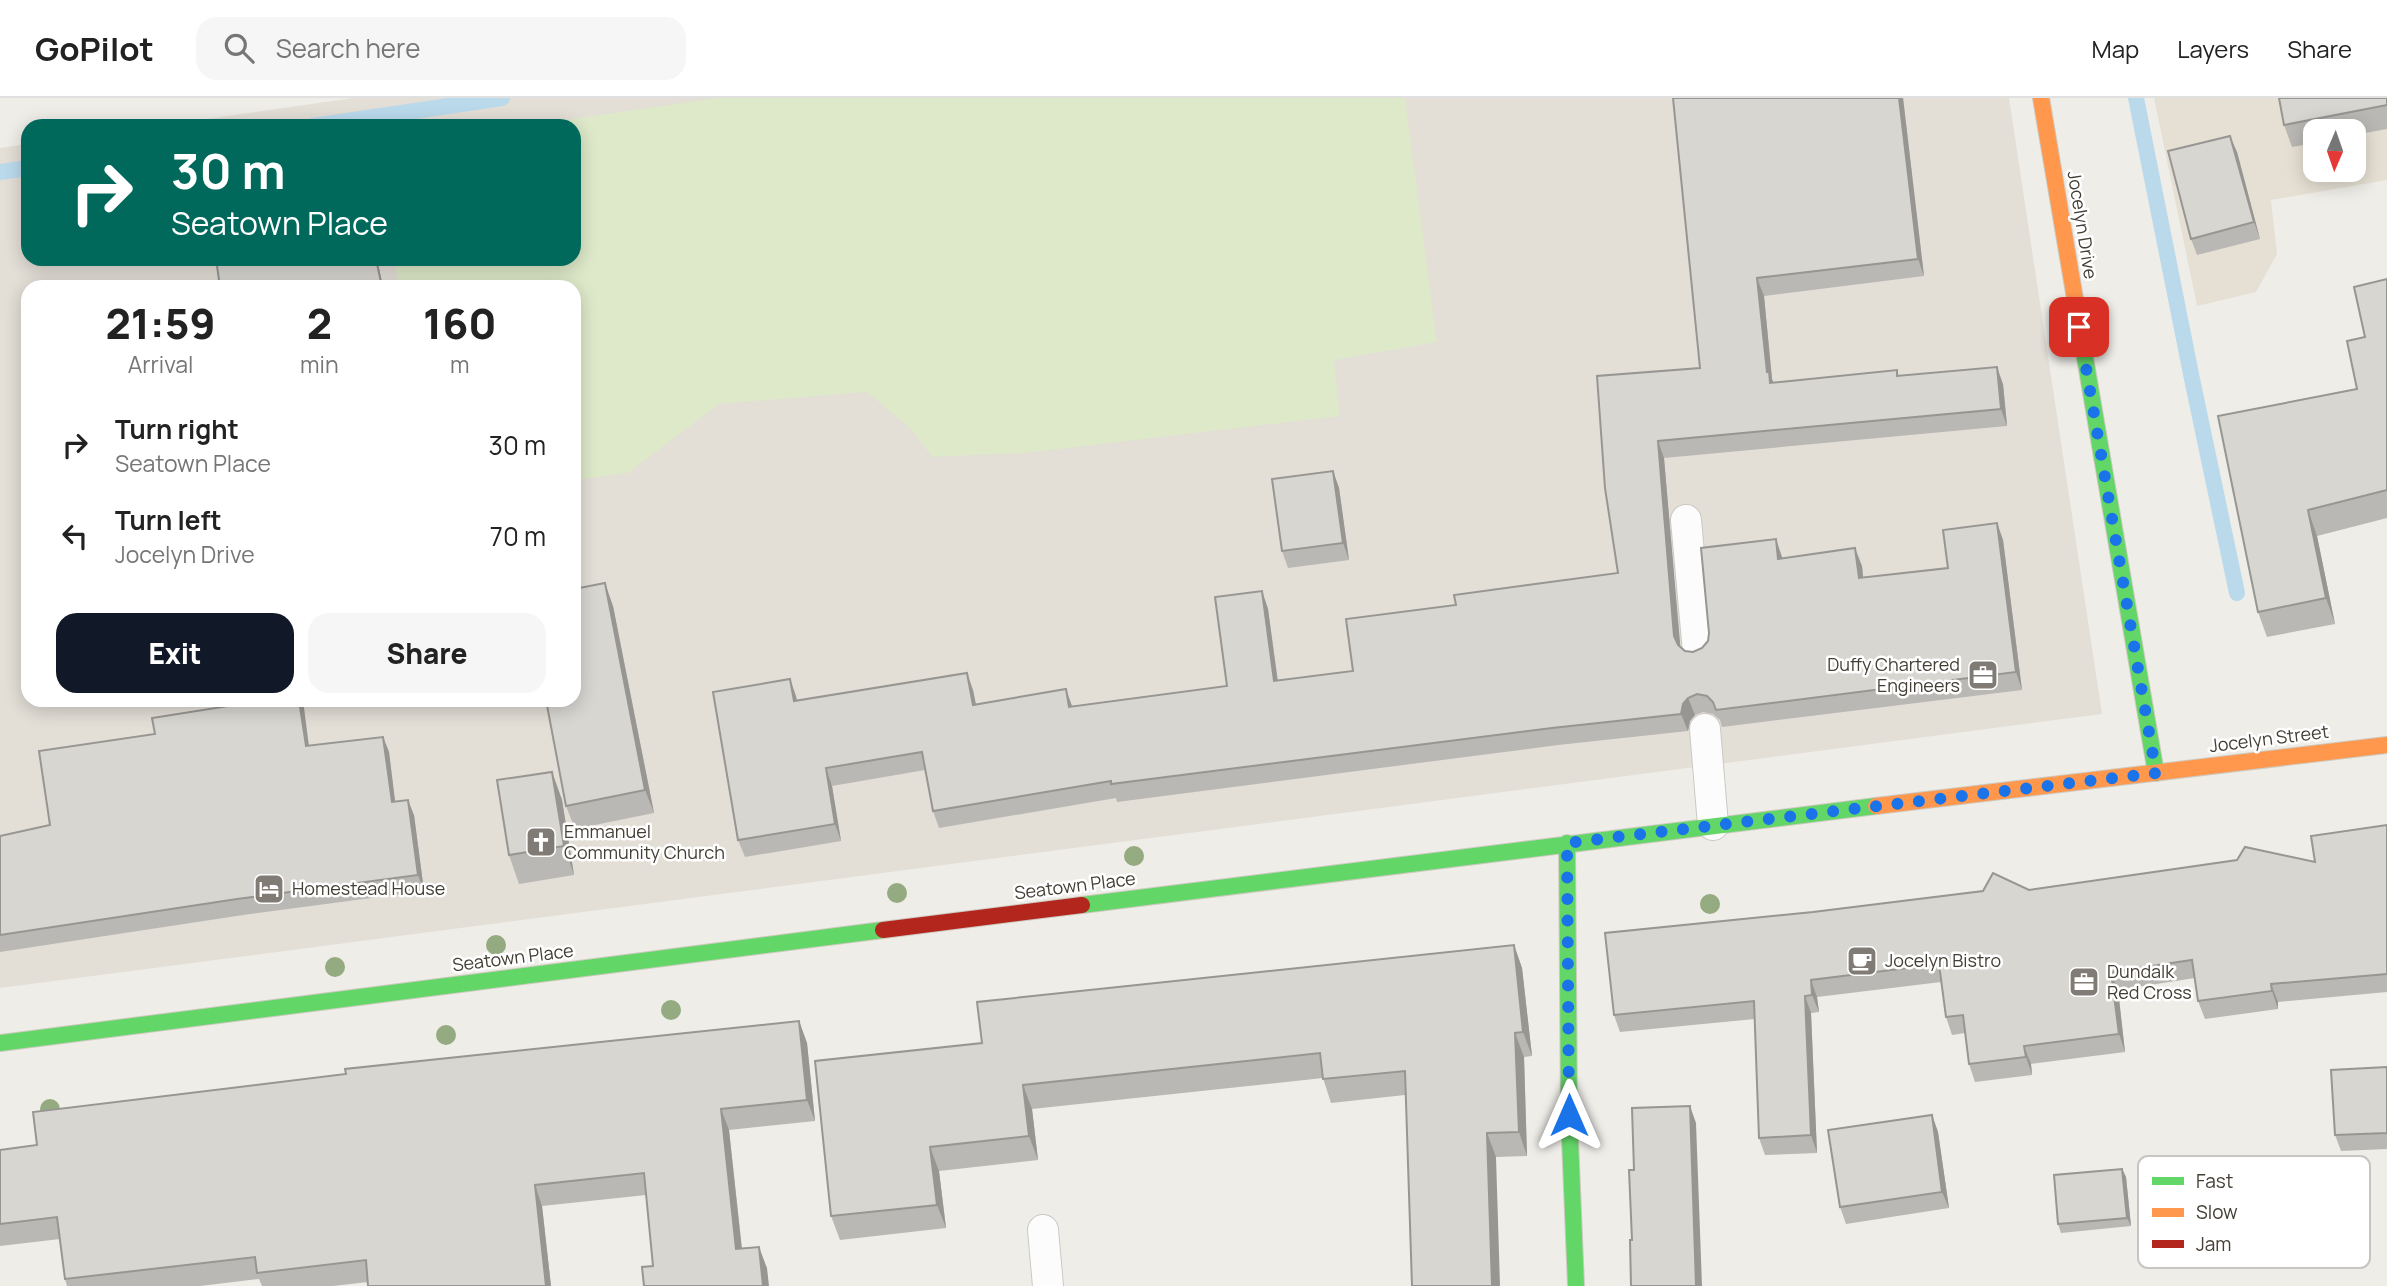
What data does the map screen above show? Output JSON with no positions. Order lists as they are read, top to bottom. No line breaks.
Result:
{"streets":{"main road":["Jocelyn Drive","Jocelyn Street","Seatown Place"]},"crossings":[["Jocelyn Drive","Jocelyn Street"],["Jocelyn Drive","Seatown Place"],["Jocelyn Street","Seatown Place"]],"places":{"office":["Duffy Chartered Engineers","Dundalk Red Cross"],"church":["Emmanuel Community Church"],"hotel":["Homestead House"],"cafe":["Jocelyn Bistro"]},"legend":["Fast","Slow","Jam"],"north":"bottom","page":{"header":"GoPilot","search":"Search here","nav":["Map","Layers","Share"],"turn":["30 m","Seatown Place"],"eta":["21:59","Arrival","2","min","160","m"],"list":[{"name":"Turn right","note":"Seatown Place","value":"30 m"},{"name":"Turn left","note":"Jocelyn Drive","value":"70 m"}],"buttons":["Exit","Share"]}}
